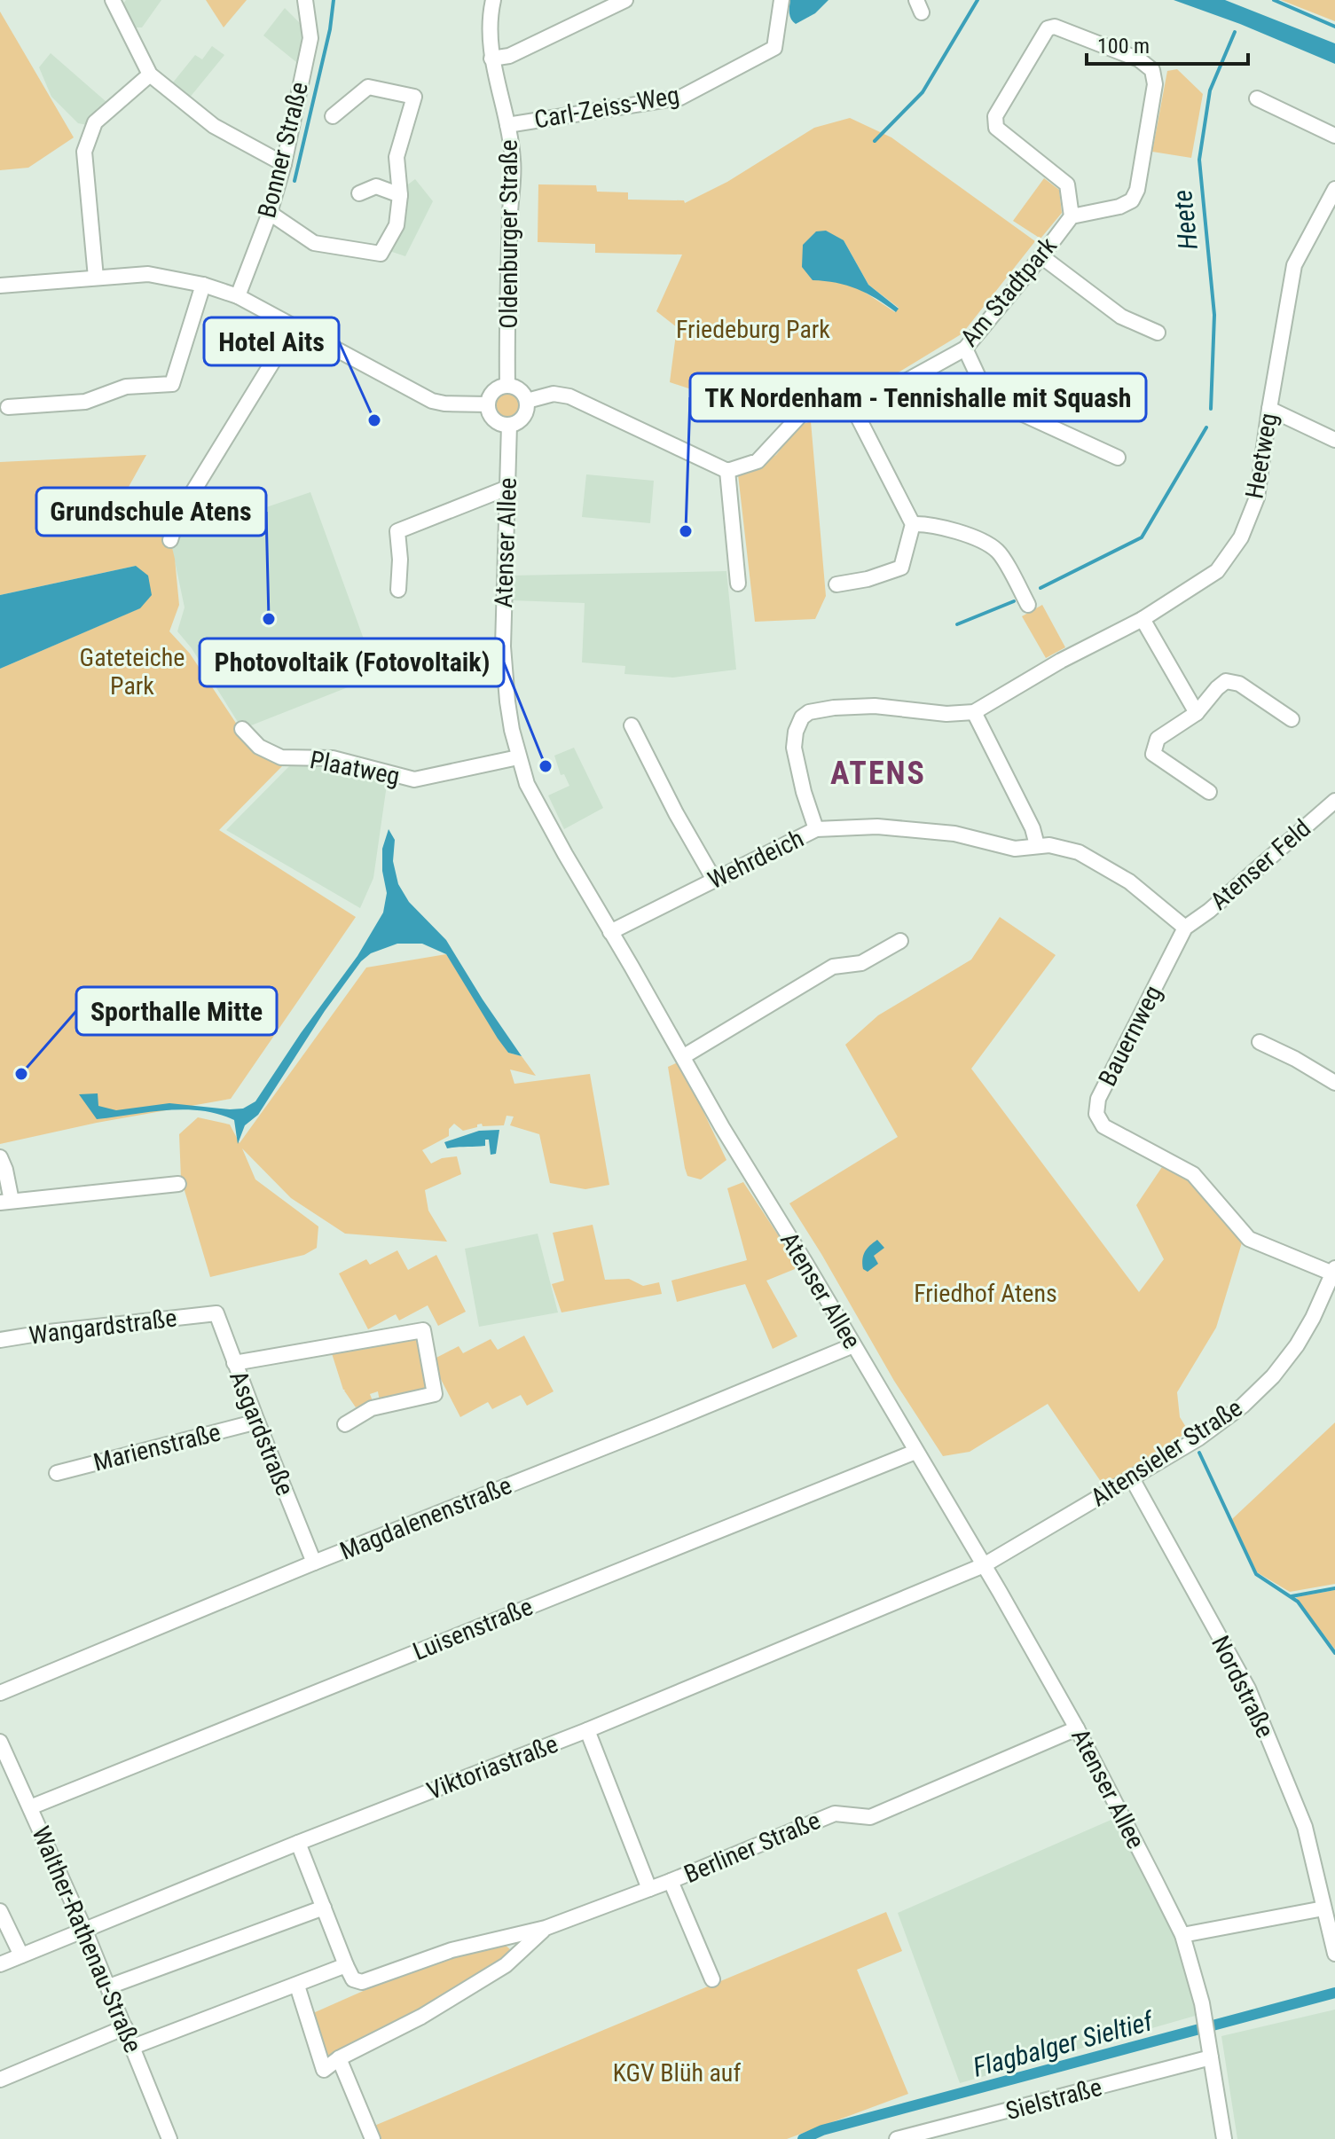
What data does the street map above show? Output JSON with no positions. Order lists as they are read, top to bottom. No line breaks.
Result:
{"streets":{"street":["Carl-Zeiss-Weg","Bonner Straße","Oldenburger Straße","Am Stadtpark","Heetweg","Atenser Allee","Plaatweg","Wehrdeich","Atenser Feld","Bauernweg","Wangardstraße","Asgardstraße","Marienstraße","Altensieler Straße","Magdalenenstraße","Luisenstraße","Nordstraße","Viktoriastraße","Berliner Straße","Walther-Rathenau-Straße","Sielstraße"]},"crossings":[["Carl-Zeiss-Weg","Oldenburger Straße"],["Oldenburger Straße","Atenser Allee"],["Atenser Allee","Plaatweg"],["Atenser Allee","Wehrdeich"],["Atenser Allee","Altensieler Straße"],["Atenser Allee","Magdalenenstraße"],["Atenser Allee","Luisenstraße"],["Atenser Allee","Viktoriastraße"],["Atenser Allee","Berliner Straße"],["Atenser Allee","Sielstraße"],["Atenser Feld","Bauernweg"],["Bauernweg","Altensieler Straße"],["Wangardstraße","Asgardstraße"],["Asgardstraße","Marienstraße"],["Asgardstraße","Magdalenenstraße"],["Altensieler Straße","Nordstraße"],["Altensieler Straße","Viktoriastraße"],["Luisenstraße","Walther-Rathenau-Straße"],["Viktoriastraße","Walther-Rathenau-Straße"]],"districts":["ATENS"],"water":["Heete","Flagbalger Sieltief"],"parks":["Friedeburg Park","Gateteiche Park","Friedhof Atens","KGV Blüh auf"],"places":["Hotel Aits","TK Nordenham - Tennishalle mit Squash","Grundschule Atens","Photovoltaik (Fotovoltaik)","Sporthalle Mitte"],"scale_bar":"100 m"}
